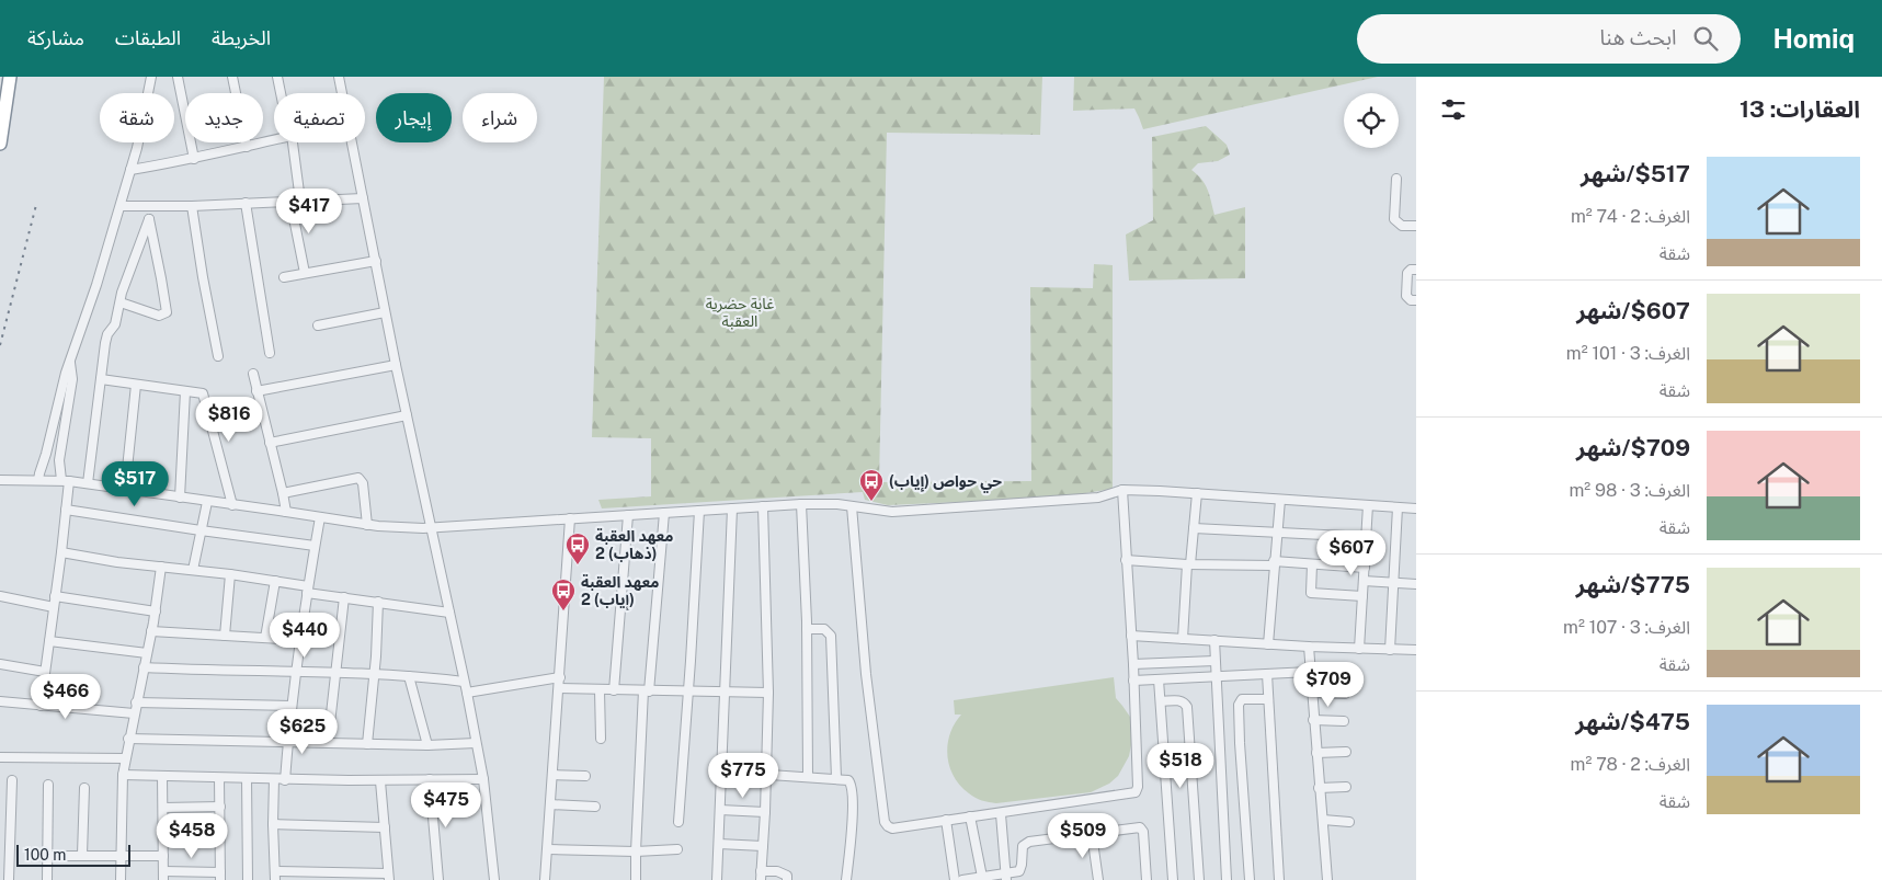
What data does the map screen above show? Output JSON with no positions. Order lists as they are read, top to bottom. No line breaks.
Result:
{"parks":["غابة حضرية العقبة"],"places":{"bus stop":["حي حواص (إياب)","معهد العقبة 2 (ذهاب)","معهد العقبة 2 (إياب)"]},"scale_bar":"100 m","page":{"header":"Homiq","search":"ابحث هنا","nav":["الخريطة","الطبقات","مشاركة"],"heading":"العقارات: 13","chip":["شراء","إيجار","تصفية","جديد","شقة"],"list":[{"name":"$517/شهر","note":"الغرف: 2 · 74 m² · شقة"},{"name":"$607/شهر","note":"الغرف: 3 · 101 m² · شقة"},{"name":"$709/شهر","note":"الغرف: 3 · 98 m² · شقة"},{"name":"$775/شهر","note":"الغرف: 3 · 107 m² · شقة"},{"name":"$475/شهر","note":"الغرف: 2 · 78 m² · شقة"}],"price":["$417","$816","$517","$607","$440","$709","$466","$625","$518","$775","$475","$458","$509"],"scale":"100 m"}}
